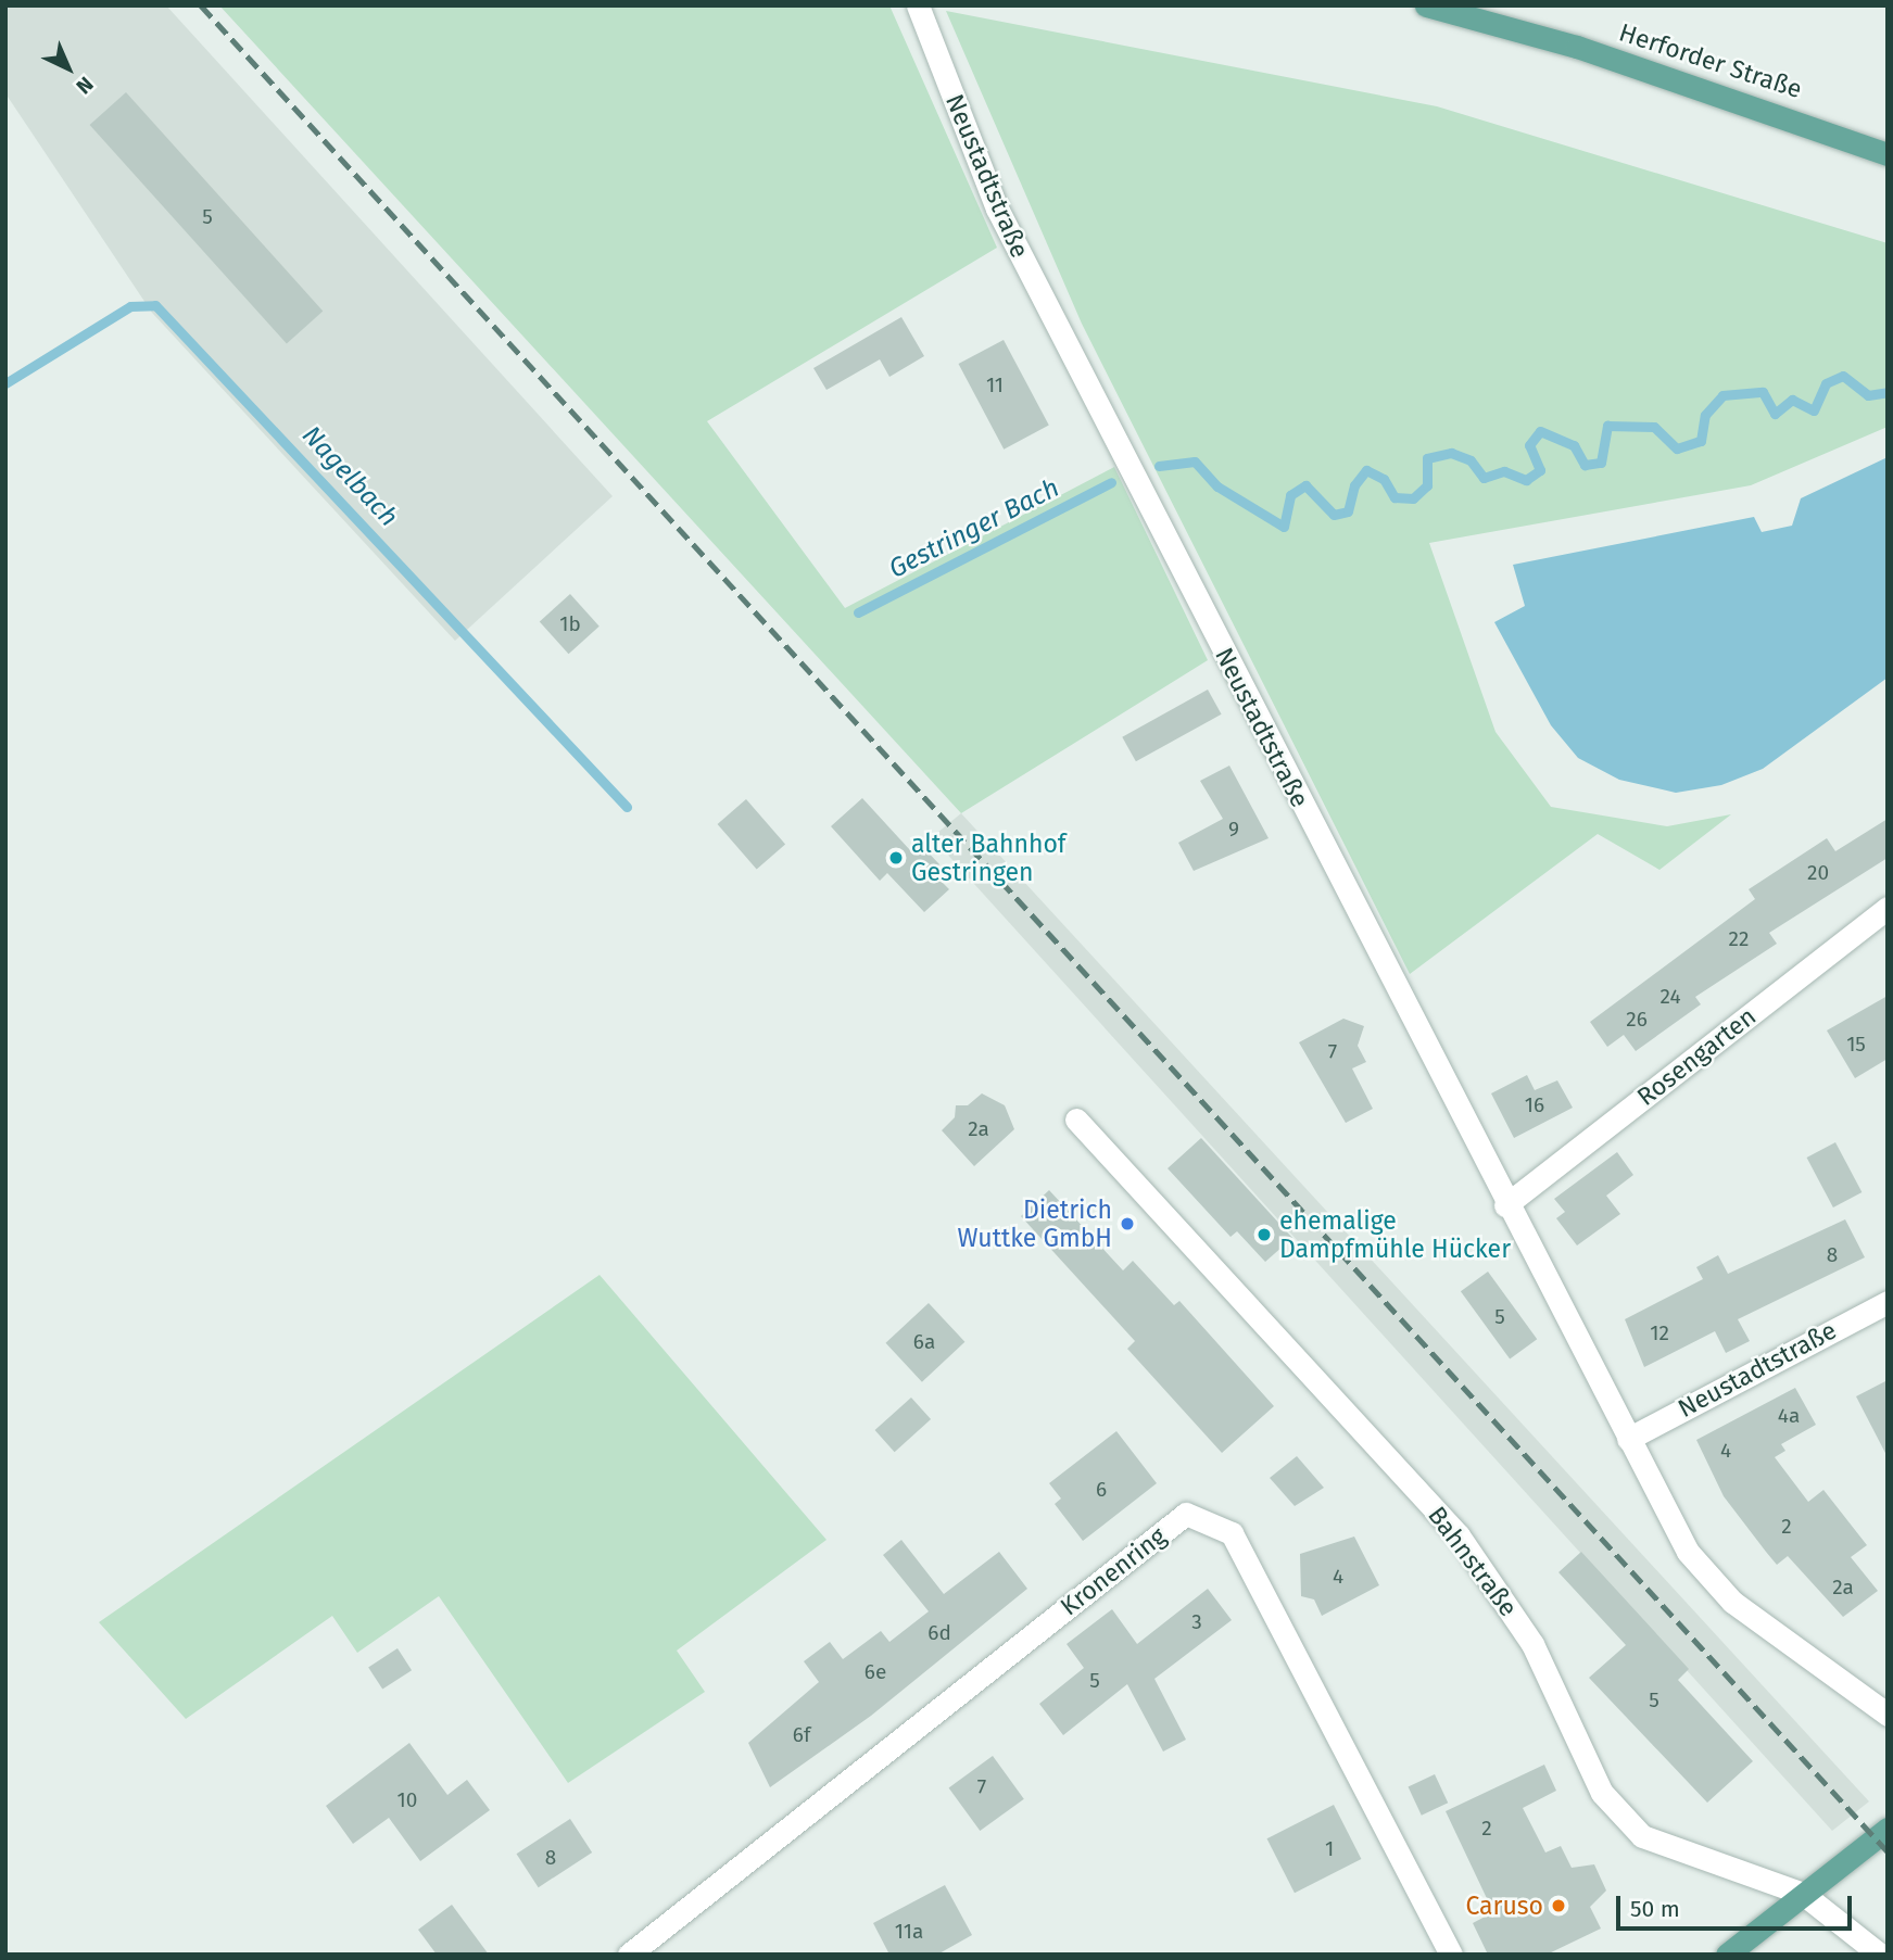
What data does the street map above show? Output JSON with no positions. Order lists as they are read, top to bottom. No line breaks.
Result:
{"streets":{"main road":["Herforder Straße"],"street":["Neustadtstraße","Rosengarten","Bahnstraße","Kronenring"]},"crossings":[["Neustadtstraße","Rosengarten"]],"water":["Nagelbach","Gestringer Bach"],"places":["alter Bahnhof Gestringen","Dietrich Wuttke GmbH","ehemalige Dampfmühle Hücker","Caruso"],"house_numbers":["5","11","1b","9","20","22","24","26","15","7","16","2a","8","5","12","6a","4a","4","6","2","4","2a","3","6d","6e","5","5","6f","7","10","2","1","8","11a"],"scale_bar":"50 m","north":"bottom right"}
